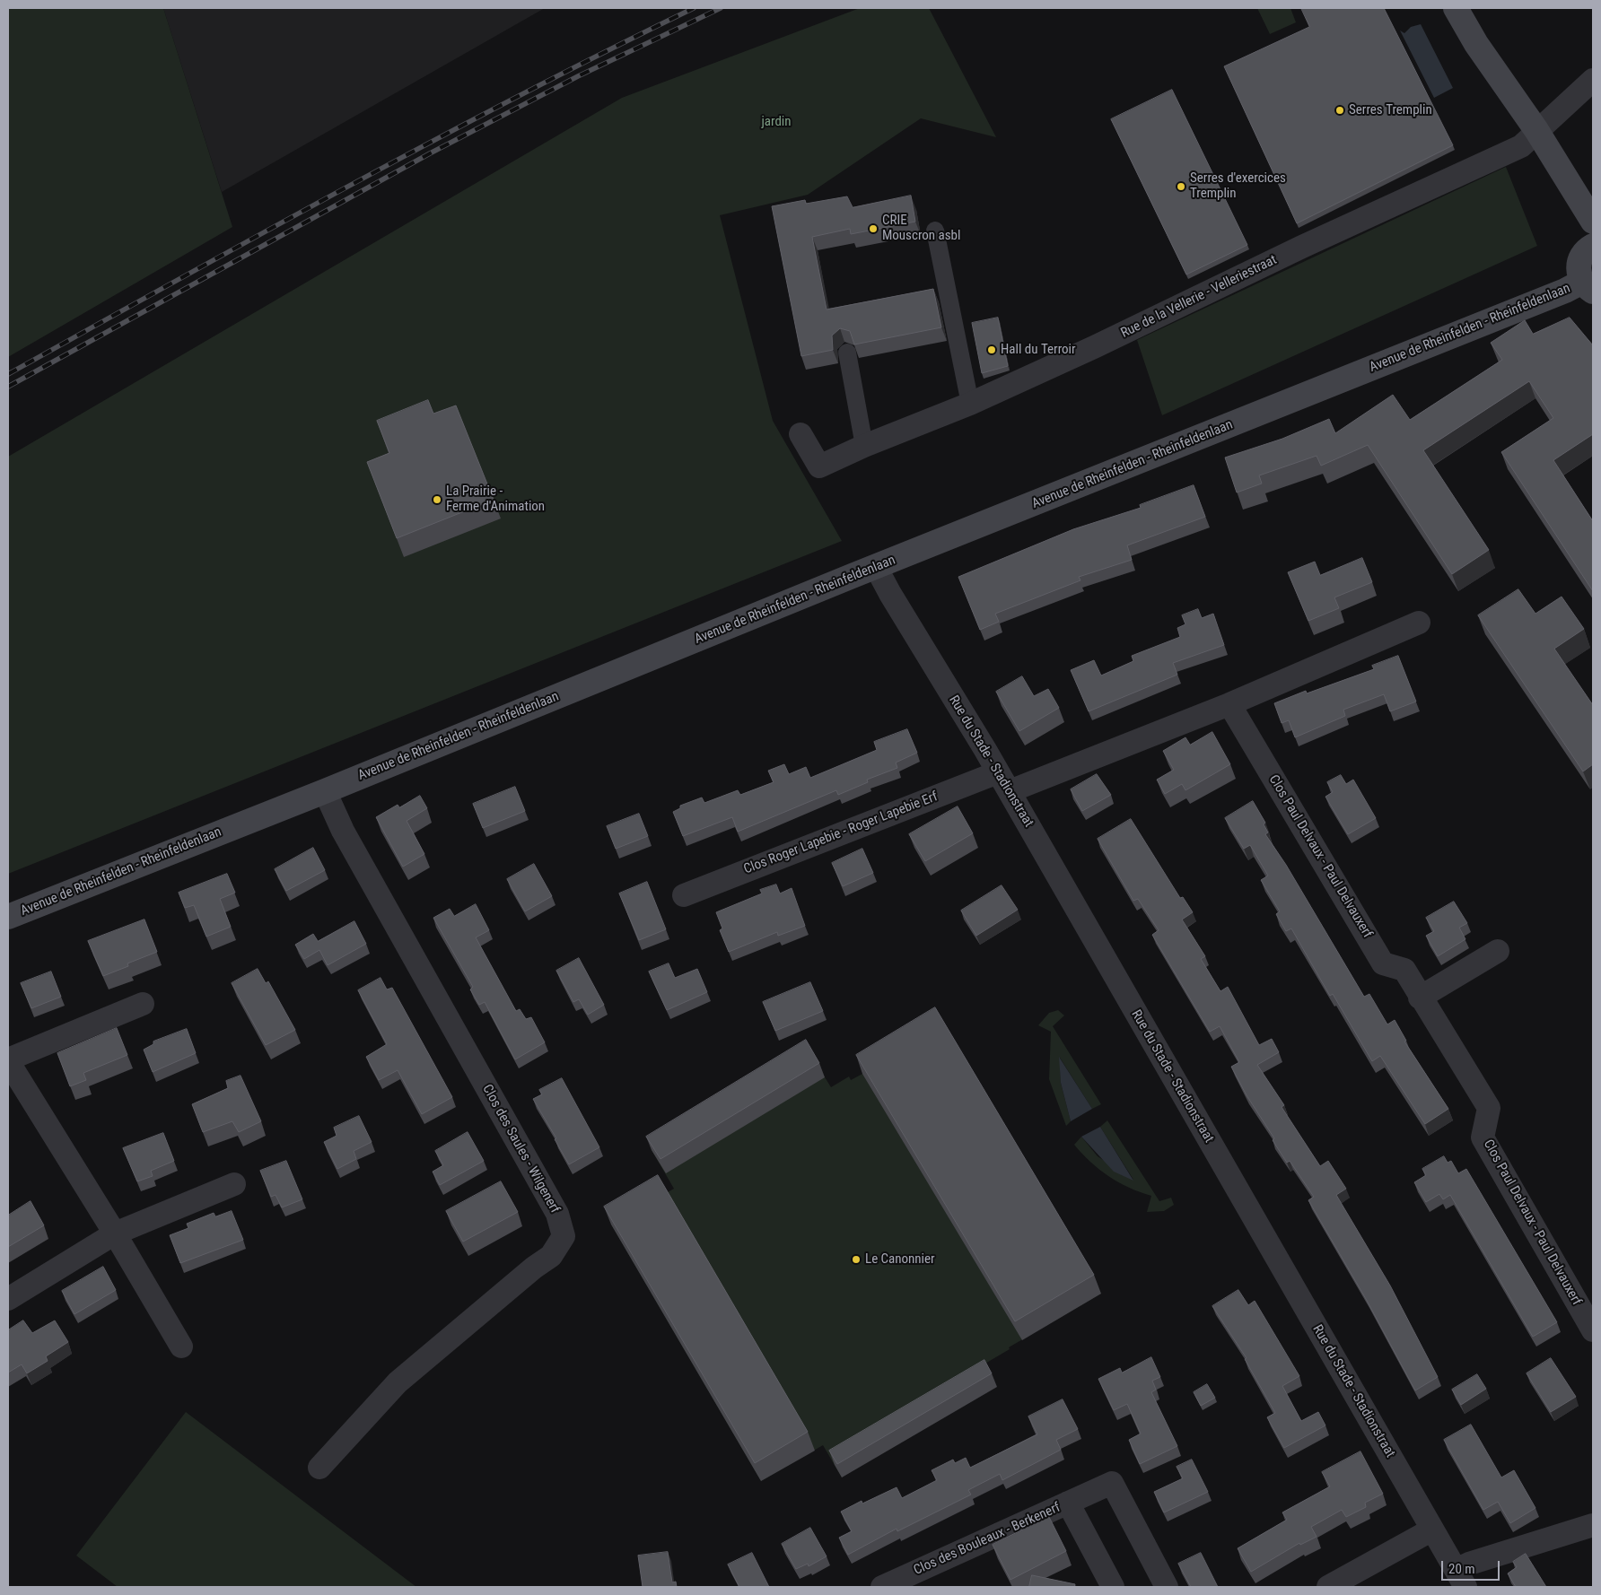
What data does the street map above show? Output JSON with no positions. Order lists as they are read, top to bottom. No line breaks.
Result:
{"streets":{"main road":["Avenue de Rheinfelden - Rheinfeldenlaan"],"street":["Rue de la Vellerie - Velleriestraat","Rue du Stade - Stadionstraat","Clos Roger Lapebie - Roger Lapebie Erf","Clos Paul Delvaux - Paul Delvauxerf","Clos des Saules - Wilgenerf","Clos des Bouleaux - Berkenerf"]},"crossings":[["Avenue de Rheinfelden - Rheinfeldenlaan","Rue du Stade - Stadionstraat"],["Avenue de Rheinfelden - Rheinfeldenlaan","Clos des Saules - Wilgenerf"],["Rue du Stade - Stadionstraat","Clos Roger Lapebie - Roger Lapebie Erf"]],"parks":["jardin"],"places":["Serres Tremplin","Serres d'exercices Tremplin","CRIE Mouscron asbl","Hall du Terroir","La Prairie - Ferme d'Animation","Le Canonnier"],"scale_bar":"20 m"}
